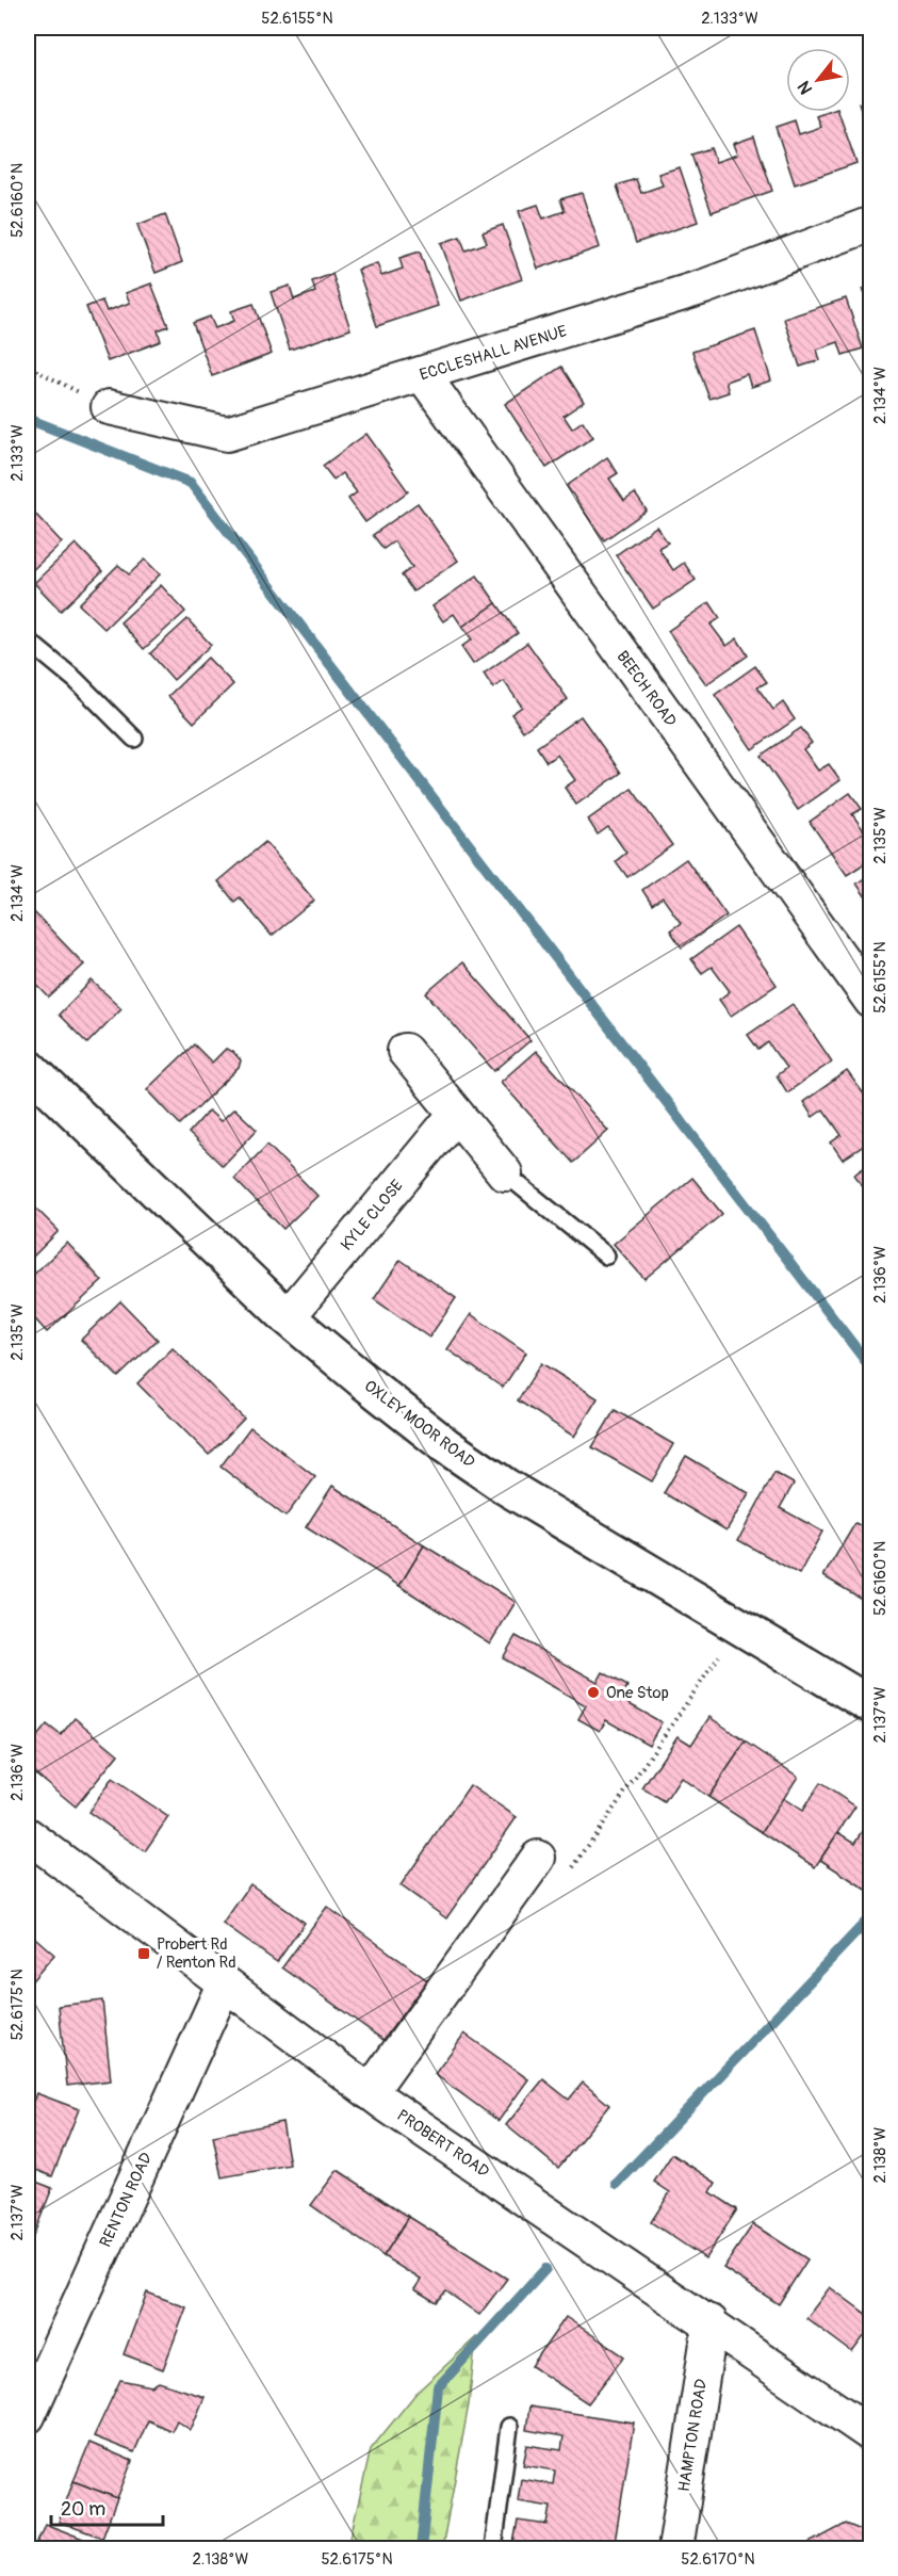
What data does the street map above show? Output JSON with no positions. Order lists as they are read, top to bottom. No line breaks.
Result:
{"streets":{"street":["ECCLESHALL AVENUE","BEECH ROAD","KYLE CLOSE","OXLEY MOOR ROAD","PROBERT ROAD","RENTON ROAD","HAMPTON ROAD"]},"crossings":[["ECCLESHALL AVENUE","BEECH ROAD"],["KYLE CLOSE","OXLEY MOOR ROAD"],["PROBERT ROAD","RENTON ROAD"],["PROBERT ROAD","HAMPTON ROAD"]],"places":{"other":["One Stop"],"transit":["Probert Rd / Renton Rd"]},"scale_bar":"20 m","north":"bottom left","coordinates":["52.6155°N","2.133°W","52.6160°N","2.134°W","2.135°W","2.136°W","2.137°W","52.6175°N","2.138°W","52.6170°N"]}
